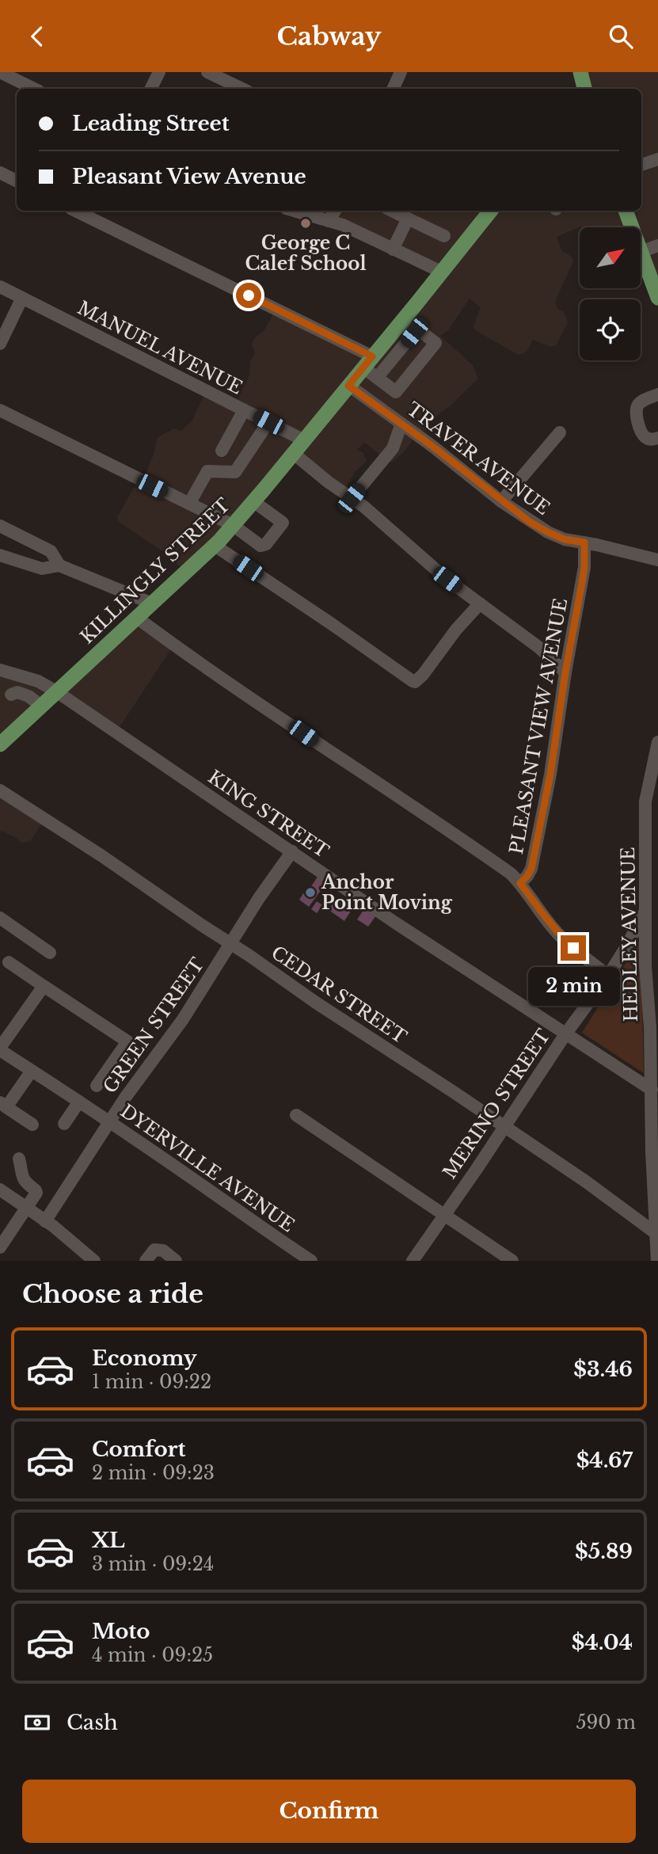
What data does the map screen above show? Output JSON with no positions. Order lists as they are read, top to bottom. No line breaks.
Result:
{"streets":{"main road":["KILLINGLY STREET"],"street":["MANUEL AVENUE","TRAVER AVENUE","PLEASANT VIEW AVENUE","KING STREET","HEDLEY AVENUE","CEDAR STREET","GREEN STREET","MERINO STREET","DYERVILLE AVENUE"]},"crossings":[["MANUEL AVENUE","KILLINGLY STREET"],["TRAVER AVENUE","KILLINGLY STREET"],["TRAVER AVENUE","PLEASANT VIEW AVENUE"],["KILLINGLY STREET","KING STREET"],["PLEASANT VIEW AVENUE","MERINO STREET"],["KING STREET","HEDLEY AVENUE"],["KING STREET","GREEN STREET"],["KING STREET","MERINO STREET"],["HEDLEY AVENUE","CEDAR STREET"],["HEDLEY AVENUE","MERINO STREET"],["CEDAR STREET","GREEN STREET"],["CEDAR STREET","MERINO STREET"],["GREEN STREET","DYERVILLE AVENUE"]],"places":["George C Calef School","Anchor Point Moving"],"north":"top right","page":{"header":"Cabway","banner":["Leading Street","Pleasant View Avenue"],"bubble":"2 min","heading":"Choose a ride","list":[{"name":"Economy","note":"1 min · 09:22","value":"$3.46"},{"name":"Comfort","note":"2 min · 09:23","value":"$4.67"},{"name":"XL","note":"3 min · 09:24","value":"$5.89"},{"name":"Moto","note":"4 min · 09:25","value":"$4.04"}],"pay":["Cash","590 m"],"buttons":"Confirm"}}
